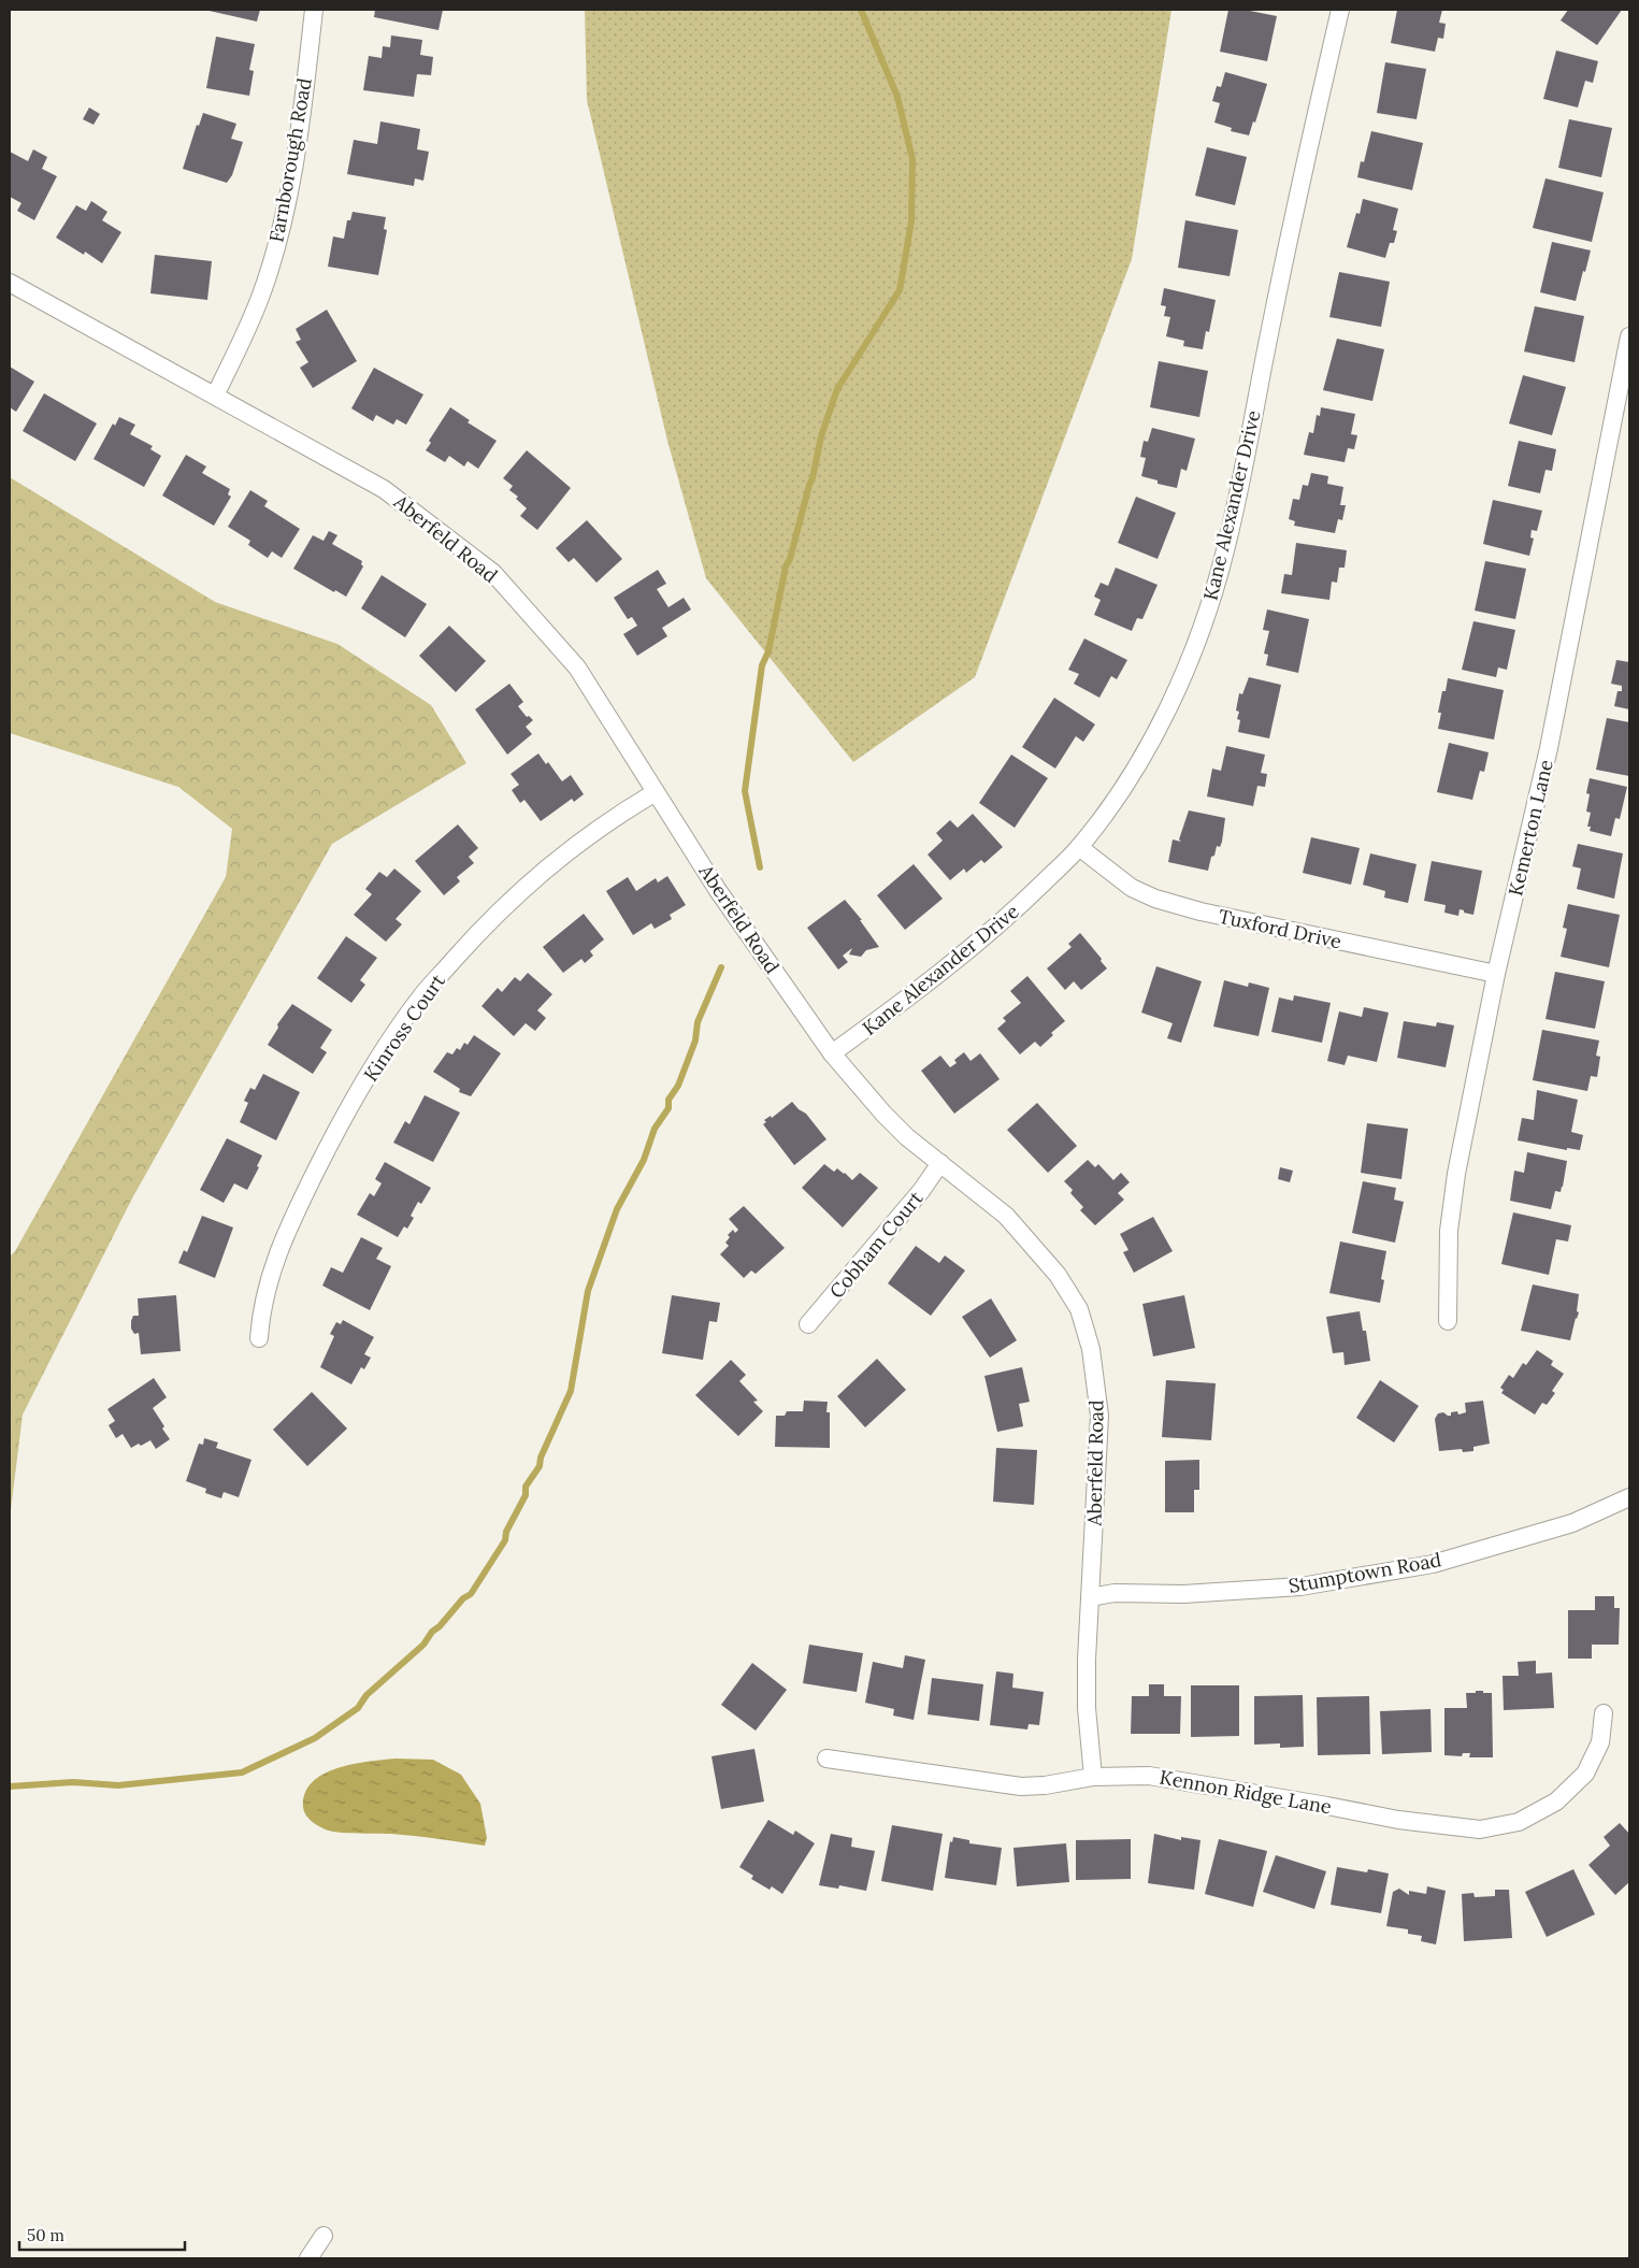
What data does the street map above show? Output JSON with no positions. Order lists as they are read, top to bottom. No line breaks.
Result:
{"streets":{"street":["Farnborough Road","Kane Alexander Drive","Aberfeld Road","Kemerton Lane","Tuxford Drive","Kinross Court","Cobham Court","Stumptown Road","Kennon Ridge Lane"]},"crossings":[["Farnborough Road","Aberfeld Road"],["Kane Alexander Drive","Aberfeld Road"],["Kane Alexander Drive","Tuxford Drive"],["Aberfeld Road","Kinross Court"],["Aberfeld Road","Cobham Court"],["Aberfeld Road","Stumptown Road"],["Aberfeld Road","Kennon Ridge Lane"],["Kemerton Lane","Tuxford Drive"]],"scale_bar":"50 m"}
